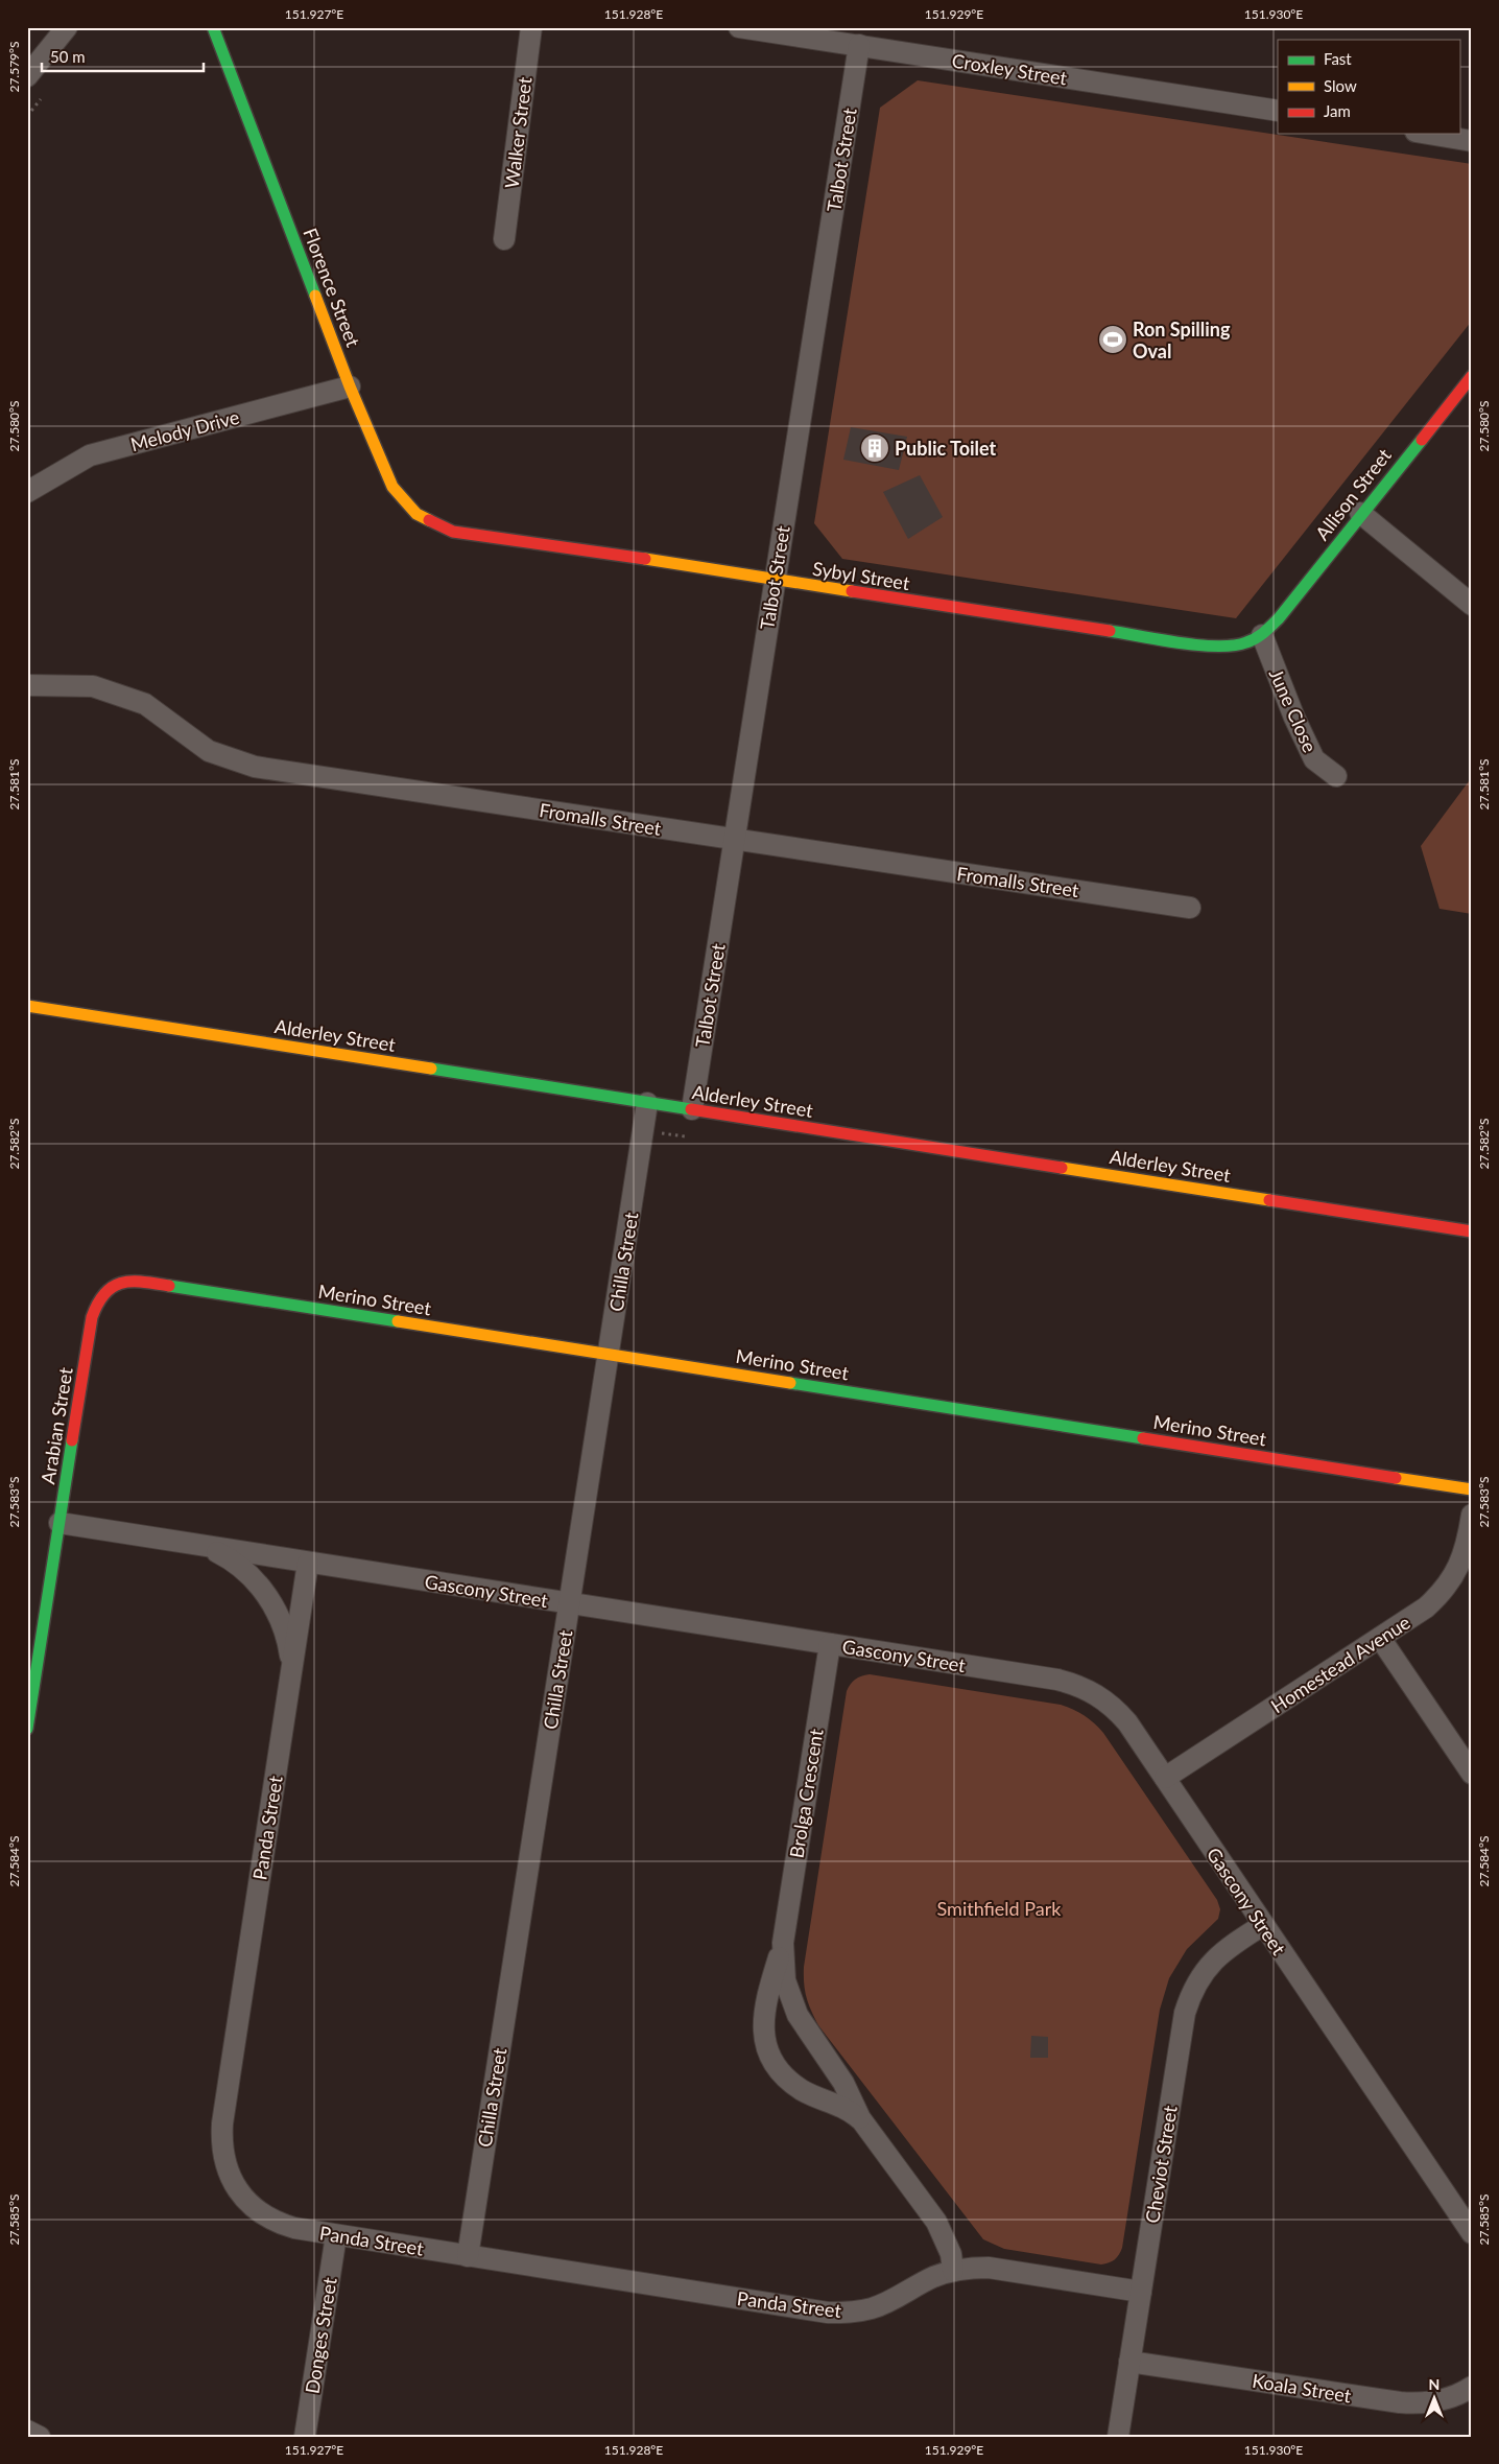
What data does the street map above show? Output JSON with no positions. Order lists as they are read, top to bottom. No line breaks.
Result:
{"streets":{"street":["Croxley Street","Walker Street","Talbot Street","Florence Street","Melody Drive","Allison Street","Sybyl Street","June Close","Fromalls Street","Alderley Street","Chilla Street","Merino Street","Arabian Street","Gascony Street","Homestead Avenue","Brolga Crescent","Panda Street","Cheviot Street","Donges Street","Koala Street"]},"crossings":[["Croxley Street","Talbot Street"],["Talbot Street","Sybyl Street"],["Talbot Street","Fromalls Street"],["Talbot Street","Alderley Street"],["Florence Street","Melody Drive"],["Florence Street","Sybyl Street"],["Allison Street","Sybyl Street"],["Allison Street","June Close"],["Sybyl Street","June Close"],["Alderley Street","Chilla Street"],["Chilla Street","Merino Street"],["Chilla Street","Gascony Street"],["Chilla Street","Panda Street"],["Merino Street","Arabian Street"],["Arabian Street","Gascony Street"],["Gascony Street","Homestead Avenue"],["Gascony Street","Brolga Crescent"],["Gascony Street","Panda Street"],["Gascony Street","Cheviot Street"],["Brolga Crescent","Panda Street"],["Panda Street","Cheviot Street"],["Panda Street","Donges Street"],["Cheviot Street","Koala Street"]],"parks":["Smithfield Park"],"places":{"sports":["Ron Spilling Oval"],"building":["Public Toilet"]},"legend":["Fast","Slow","Jam"],"scale_bar":"50 m","north":"top","coordinates":["151.927°E","151.928°E","151.929°E","151.930°E","27.579°S","27.580°S","27.581°S","27.582°S","27.583°S","27.584°S","27.585°S"]}
